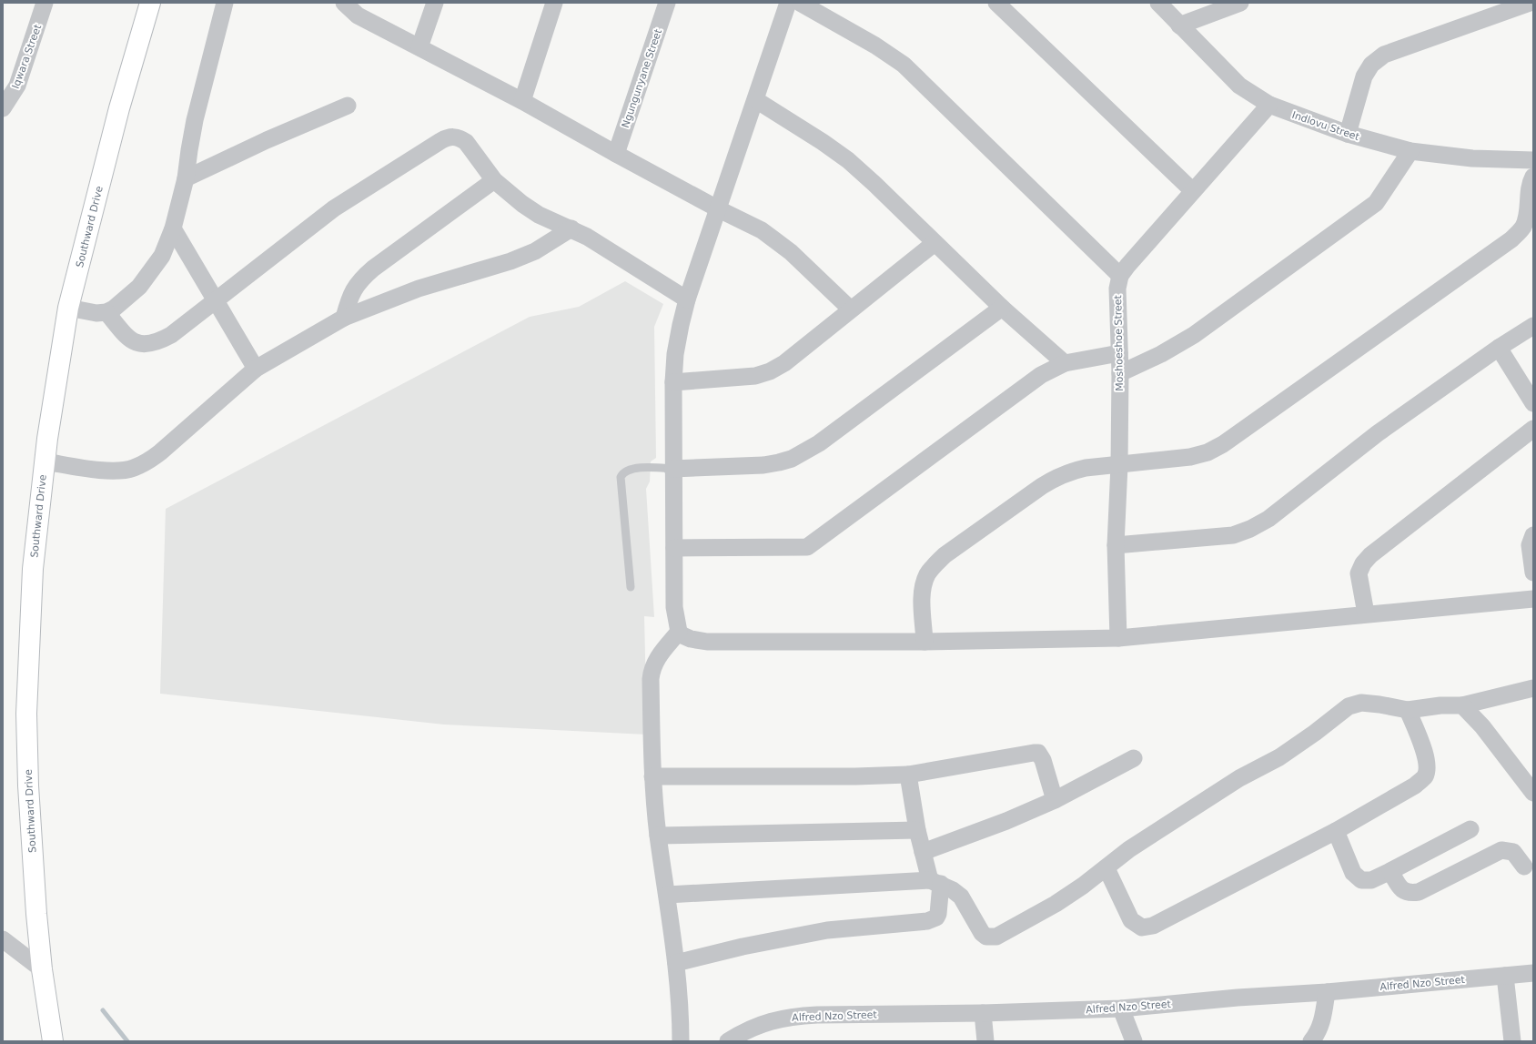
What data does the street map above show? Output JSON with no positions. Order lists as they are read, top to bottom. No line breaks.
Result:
{"streets":{"main road":["Southward Drive"],"street":["Iqwara Street","Ngungunyane Street","Indlovu Street","Moshoeshoe Street","Alfred Nzo Street"]},"crossings":[["Indlovu Street","Moshoeshoe Street"]]}
